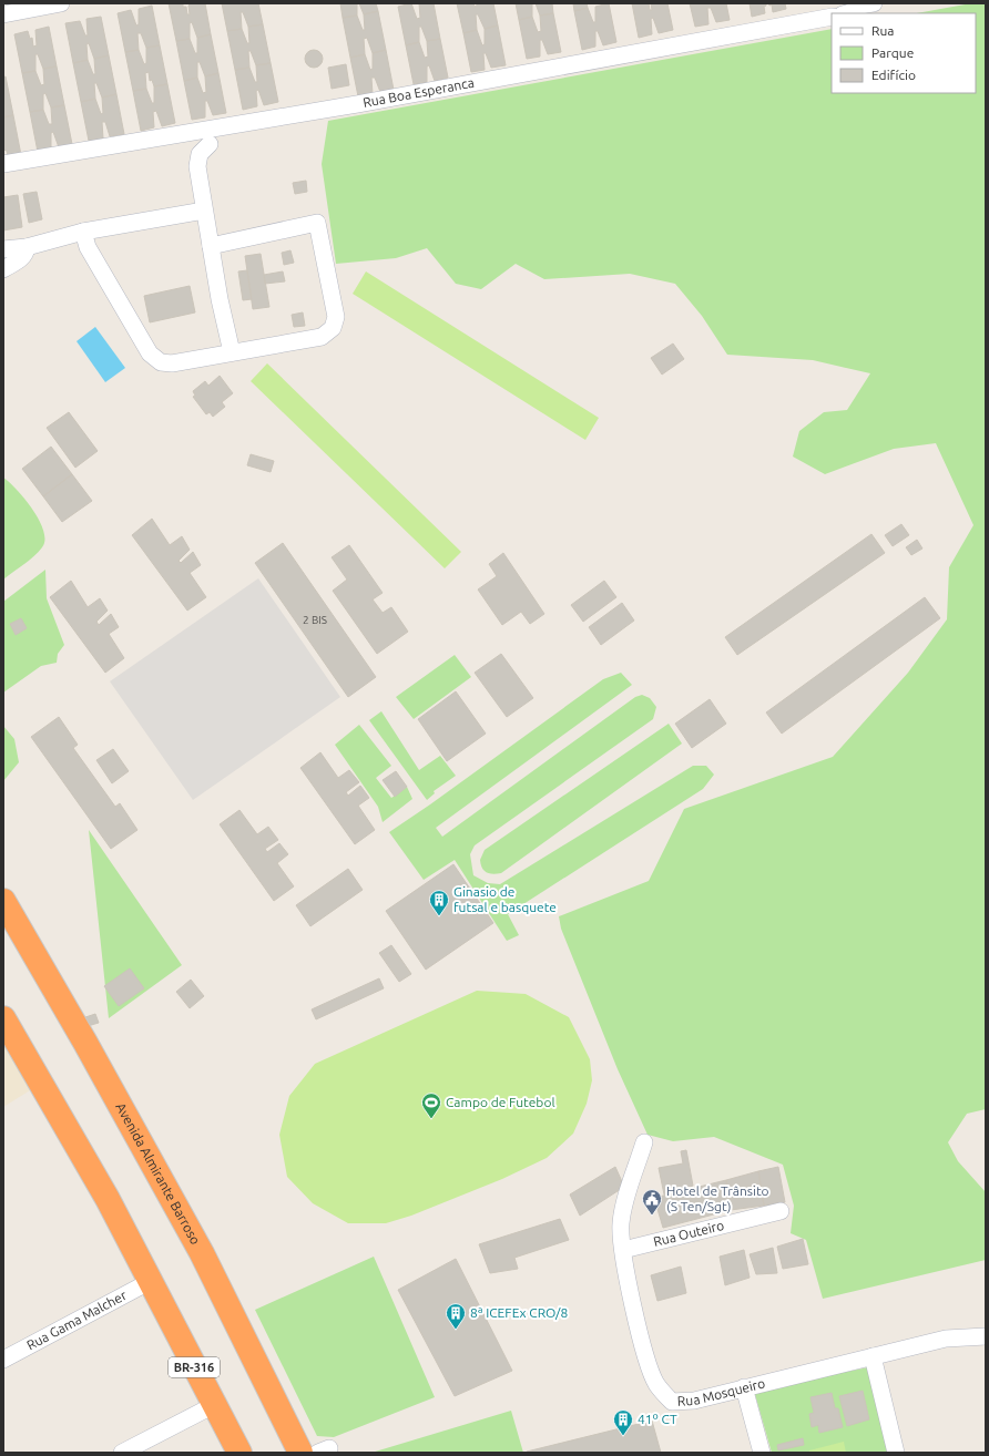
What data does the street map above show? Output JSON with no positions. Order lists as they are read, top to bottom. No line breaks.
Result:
{"streets":{"highway":["Avenida Almirante Barroso","BR-316"],"street":["Rua Boa Esperanca","Rua Outeiro","Rua Gama Malcher","Rua Mosqueiro"]},"crossings":[["Rua Outeiro","Rua Mosqueiro"],["Rua Gama Malcher","BR-316"]],"places":{"building":["Ginasio de futsal e basquete","8ª ICEFEx CRO/8","41º CT"],"sports":["Campo de Futebol"],"public building":["Hotel de Trânsito (S Ten/Sgt)"]},"house_numbers":["2 BIS"],"legend":["Rua","Parque","Edifício"]}
